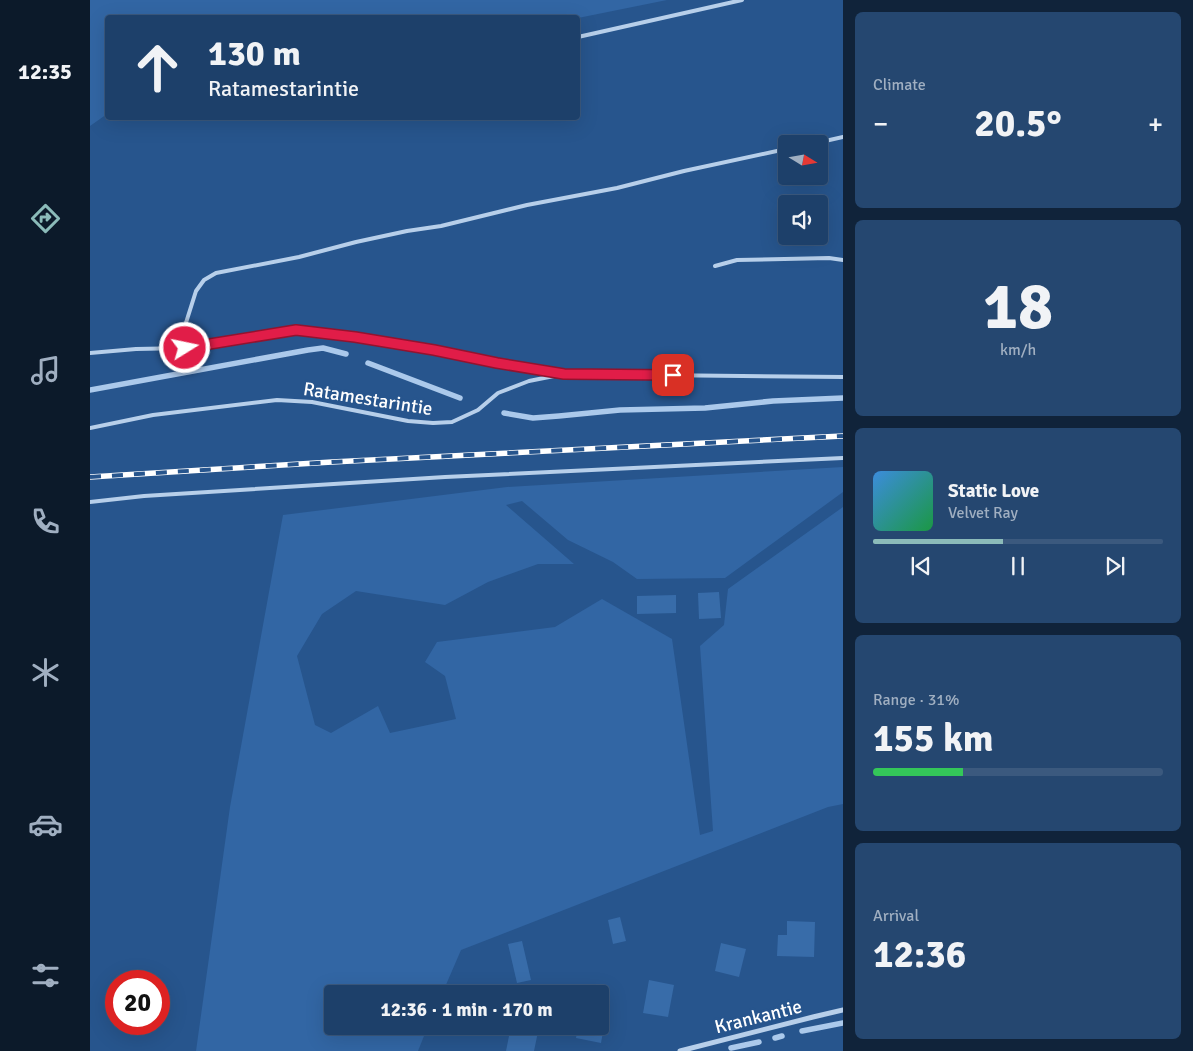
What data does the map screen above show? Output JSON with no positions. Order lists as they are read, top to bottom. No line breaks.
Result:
{"streets":{"street":["Krankantie"],"lane":["Ratamestarintie"]},"north":"right","page":{"tabs":"12:35","tile":["Climate",["18","km/h"],["Range · 31%","155 km"],["Arrival","12:36"]],"turn":["130 m","Ratamestarintie"],"heat":["−","20.5°","+"],"song":["Static Love","Velvet Ray"],"limit":"20","trip":"12:36 · 1 min · 170 m"}}
